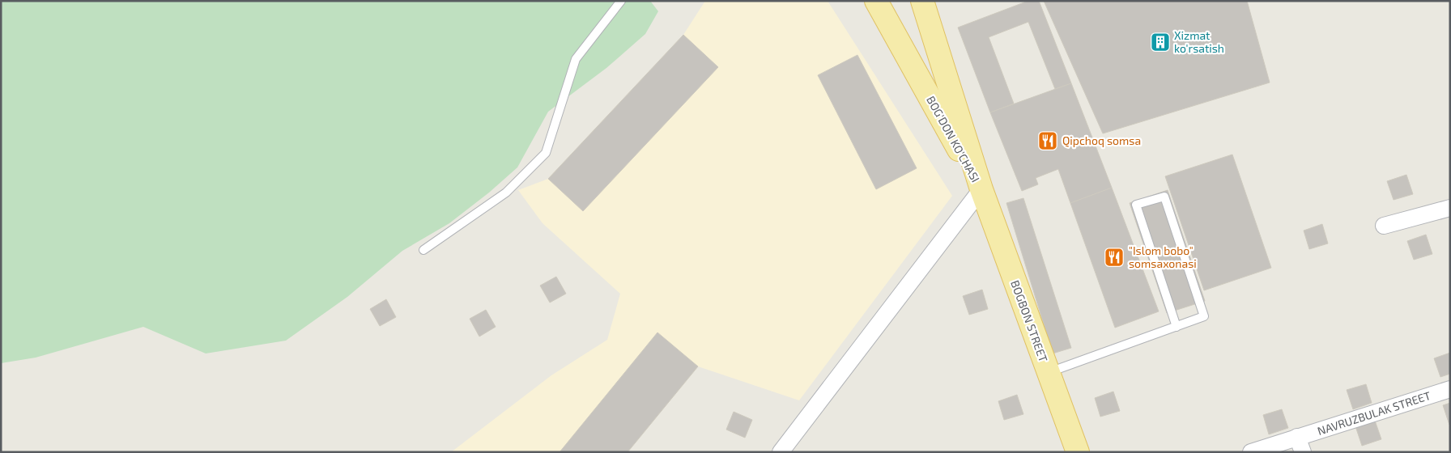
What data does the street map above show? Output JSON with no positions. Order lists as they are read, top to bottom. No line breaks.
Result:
{"streets":{"main road":["BOG'DON KO'CHASI","BOGBON STREET"],"street":["NAVRUZBULAK STREET"]},"crossings":[["BOG'DON KO'CHASI","BOGBON STREET"]],"places":{"building":["Xizmat ko'rsatish"],"restaurant":["Qipchoq somsa","\"Islom bobo\" somsaxonasi"]}}
